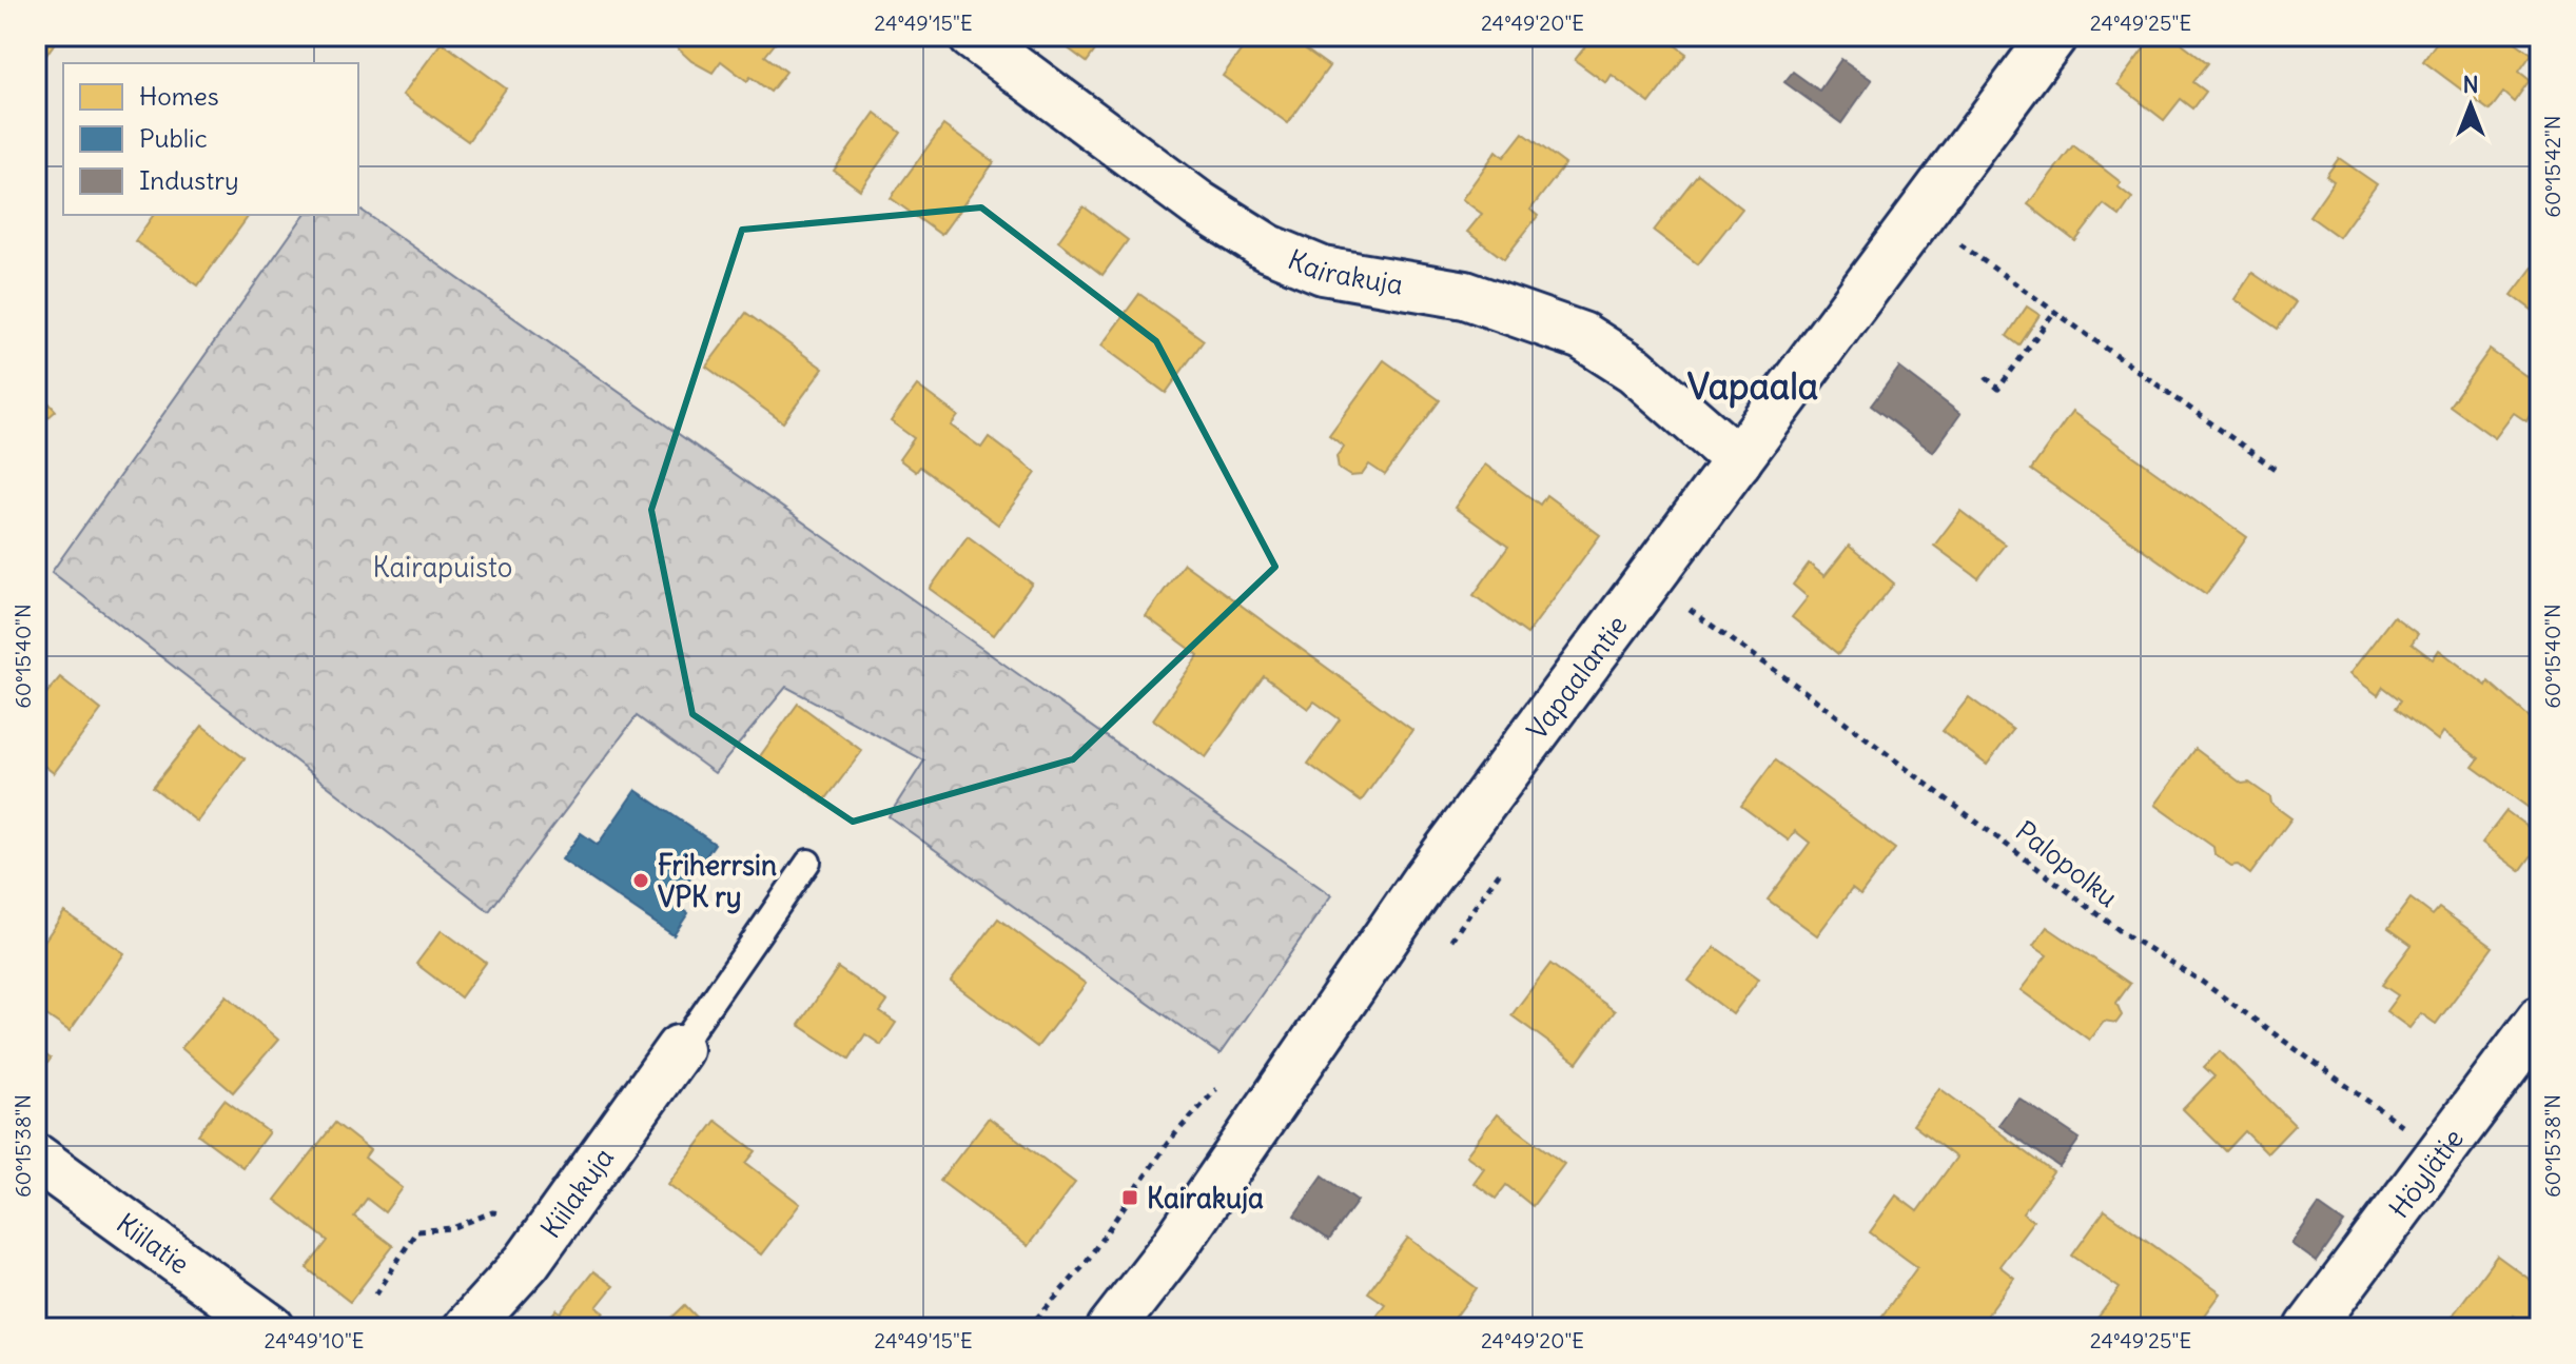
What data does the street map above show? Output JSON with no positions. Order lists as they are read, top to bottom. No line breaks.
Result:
{"streets":{"street":["Kairakuja","Vapaalantie","Höylätie","Kiilakuja","Kiilatie"],"path":["Palopolku"]},"crossings":[["Kairakuja","Vapaalantie"],["Palopolku","Höylätie"]],"districts":["Vapaala"],"parks":["Kairapuisto"],"places":{"other":["Friherrsin VPK ry"],"transit":["Kairakuja"]},"legend":["Homes","Public","Industry"],"north":"top","coordinates":["24°49'15\"E","24°49'20\"E","24°49'25\"E","60°15'42\"N","60°15'40\"N","60°15'38\"N","24°49'10\"E"]}
